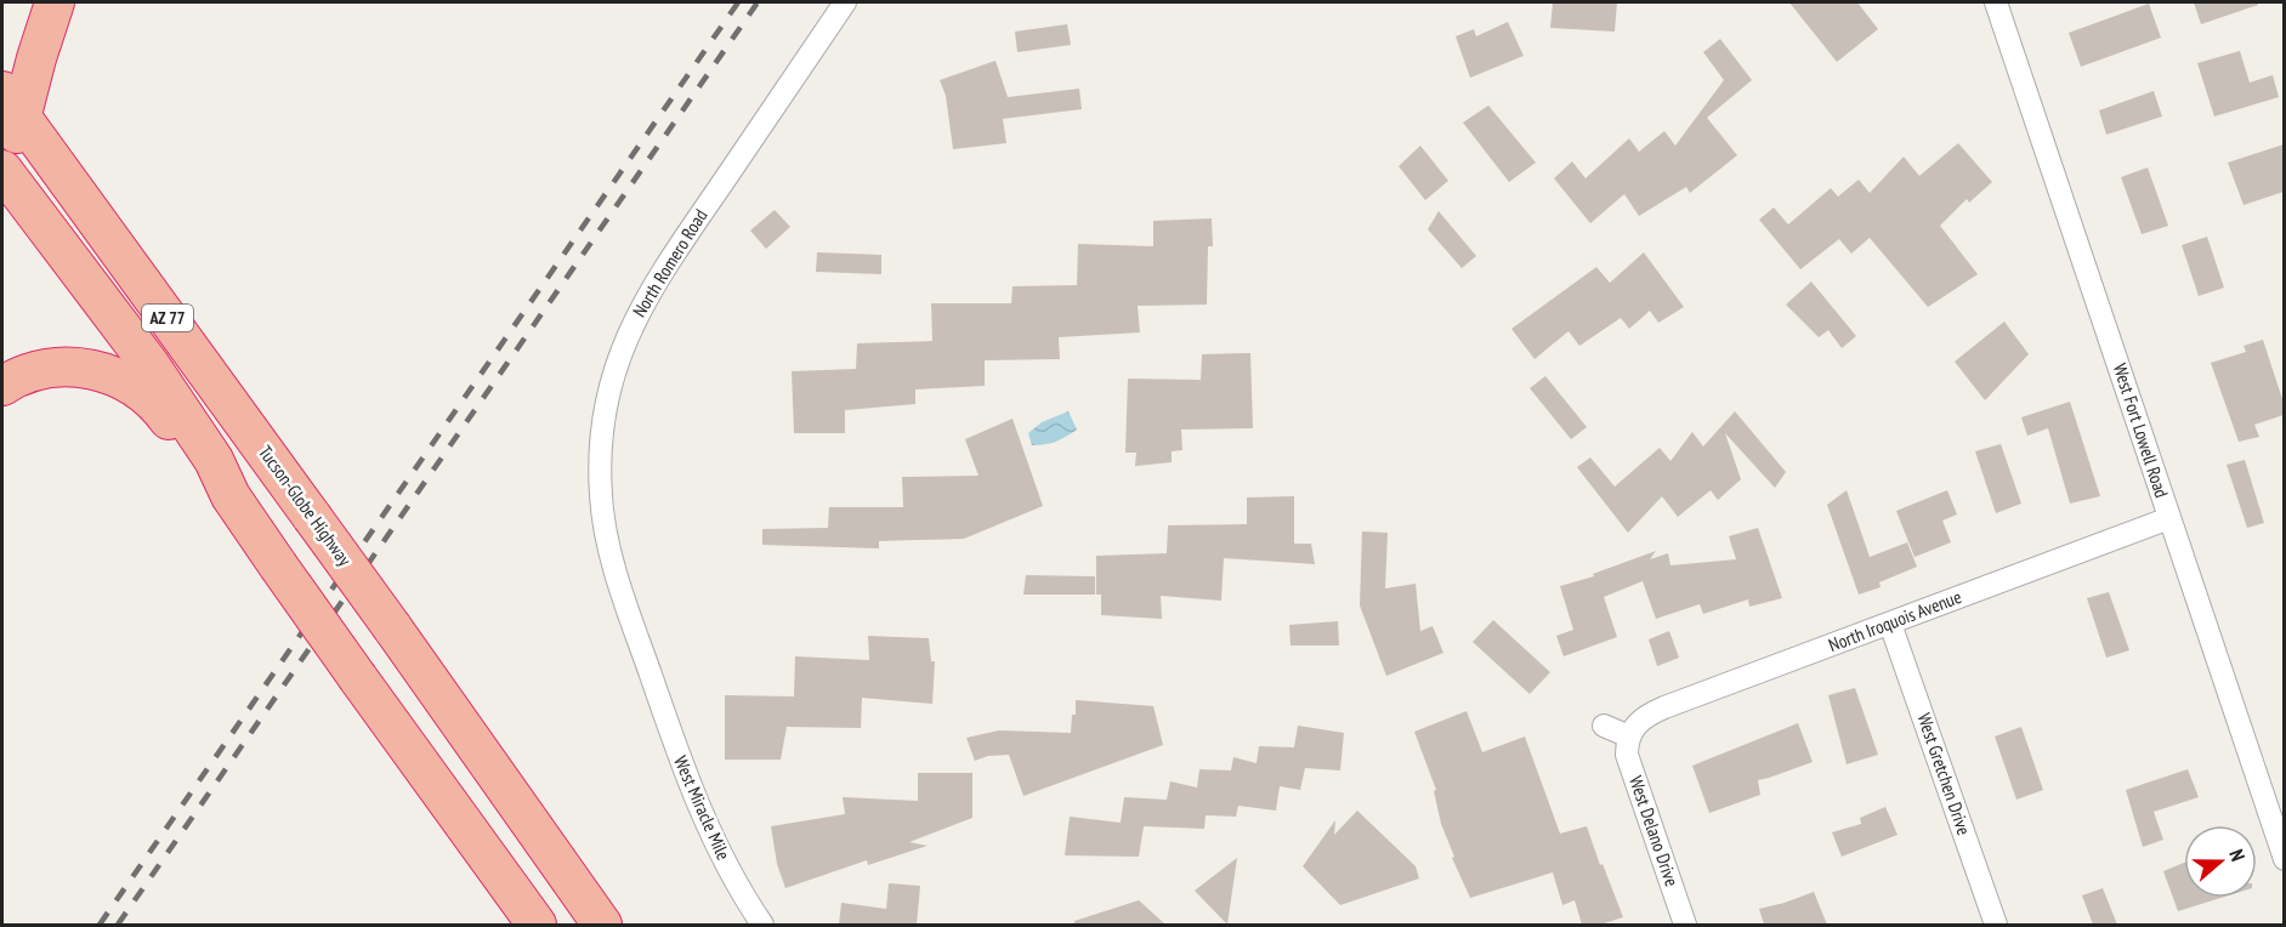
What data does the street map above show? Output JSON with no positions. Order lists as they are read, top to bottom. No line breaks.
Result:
{"streets":{"highway":["AZ 77","Tucson-Globe Highway"],"street":["North Romero Road","West Fort Lowell Road","North Iroquois Avenue","West Gretchen Drive","West Miracle Mile","West Delano Drive"]},"crossings":[["North Romero Road","West Miracle Mile"],["West Fort Lowell Road","North Iroquois Avenue"],["North Iroquois Avenue","West Gretchen Drive"],["North Iroquois Avenue","West Delano Drive"]],"north":"right"}
